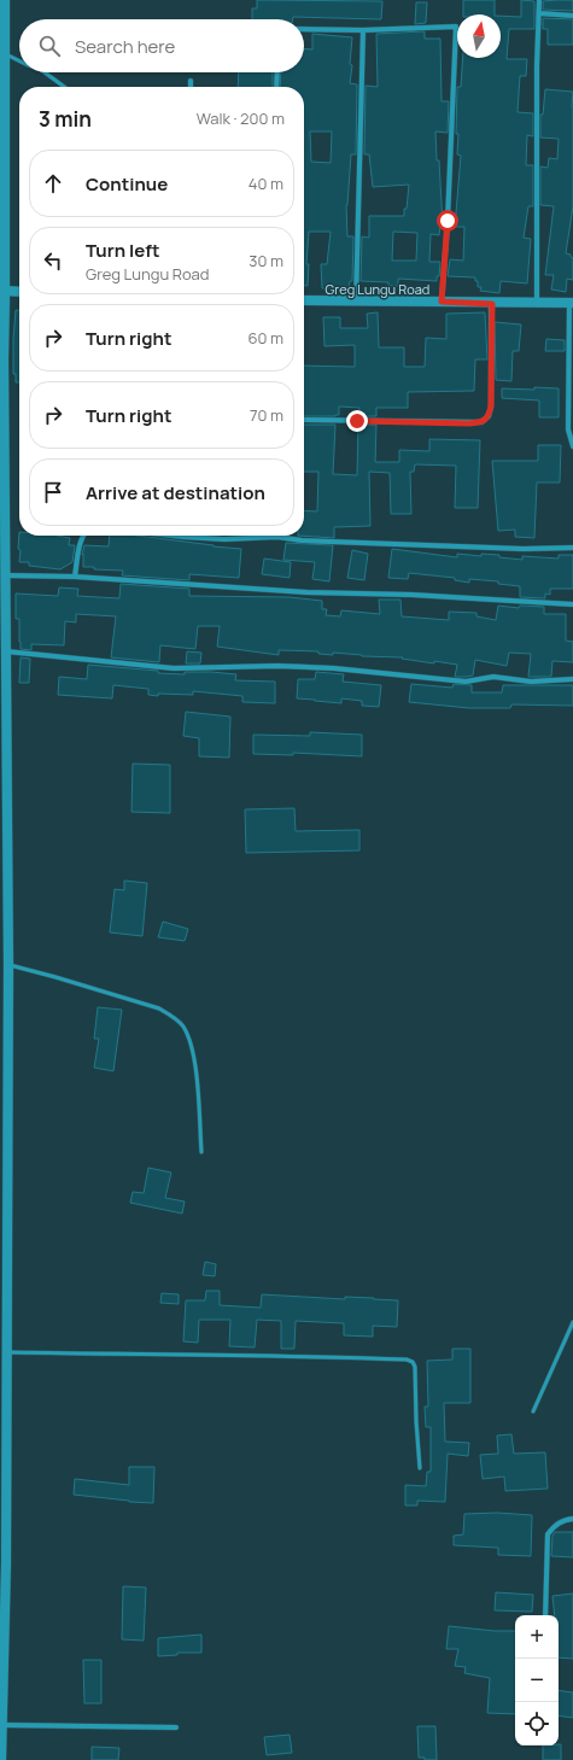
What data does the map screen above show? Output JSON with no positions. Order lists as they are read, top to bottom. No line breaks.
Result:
{"streets":{"street":["Greg Lungu Road"]},"north":"top","page":{"search":"Search here","heading":["3 min","Walk · 200 m"],"list":[["Continue","40 m"],["Turn left","Greg Lungu Road","30 m"],["Turn right","60 m"],["Turn right","70 m"],"Arrive at destination"],"map_buttons":["+","−"]}}
